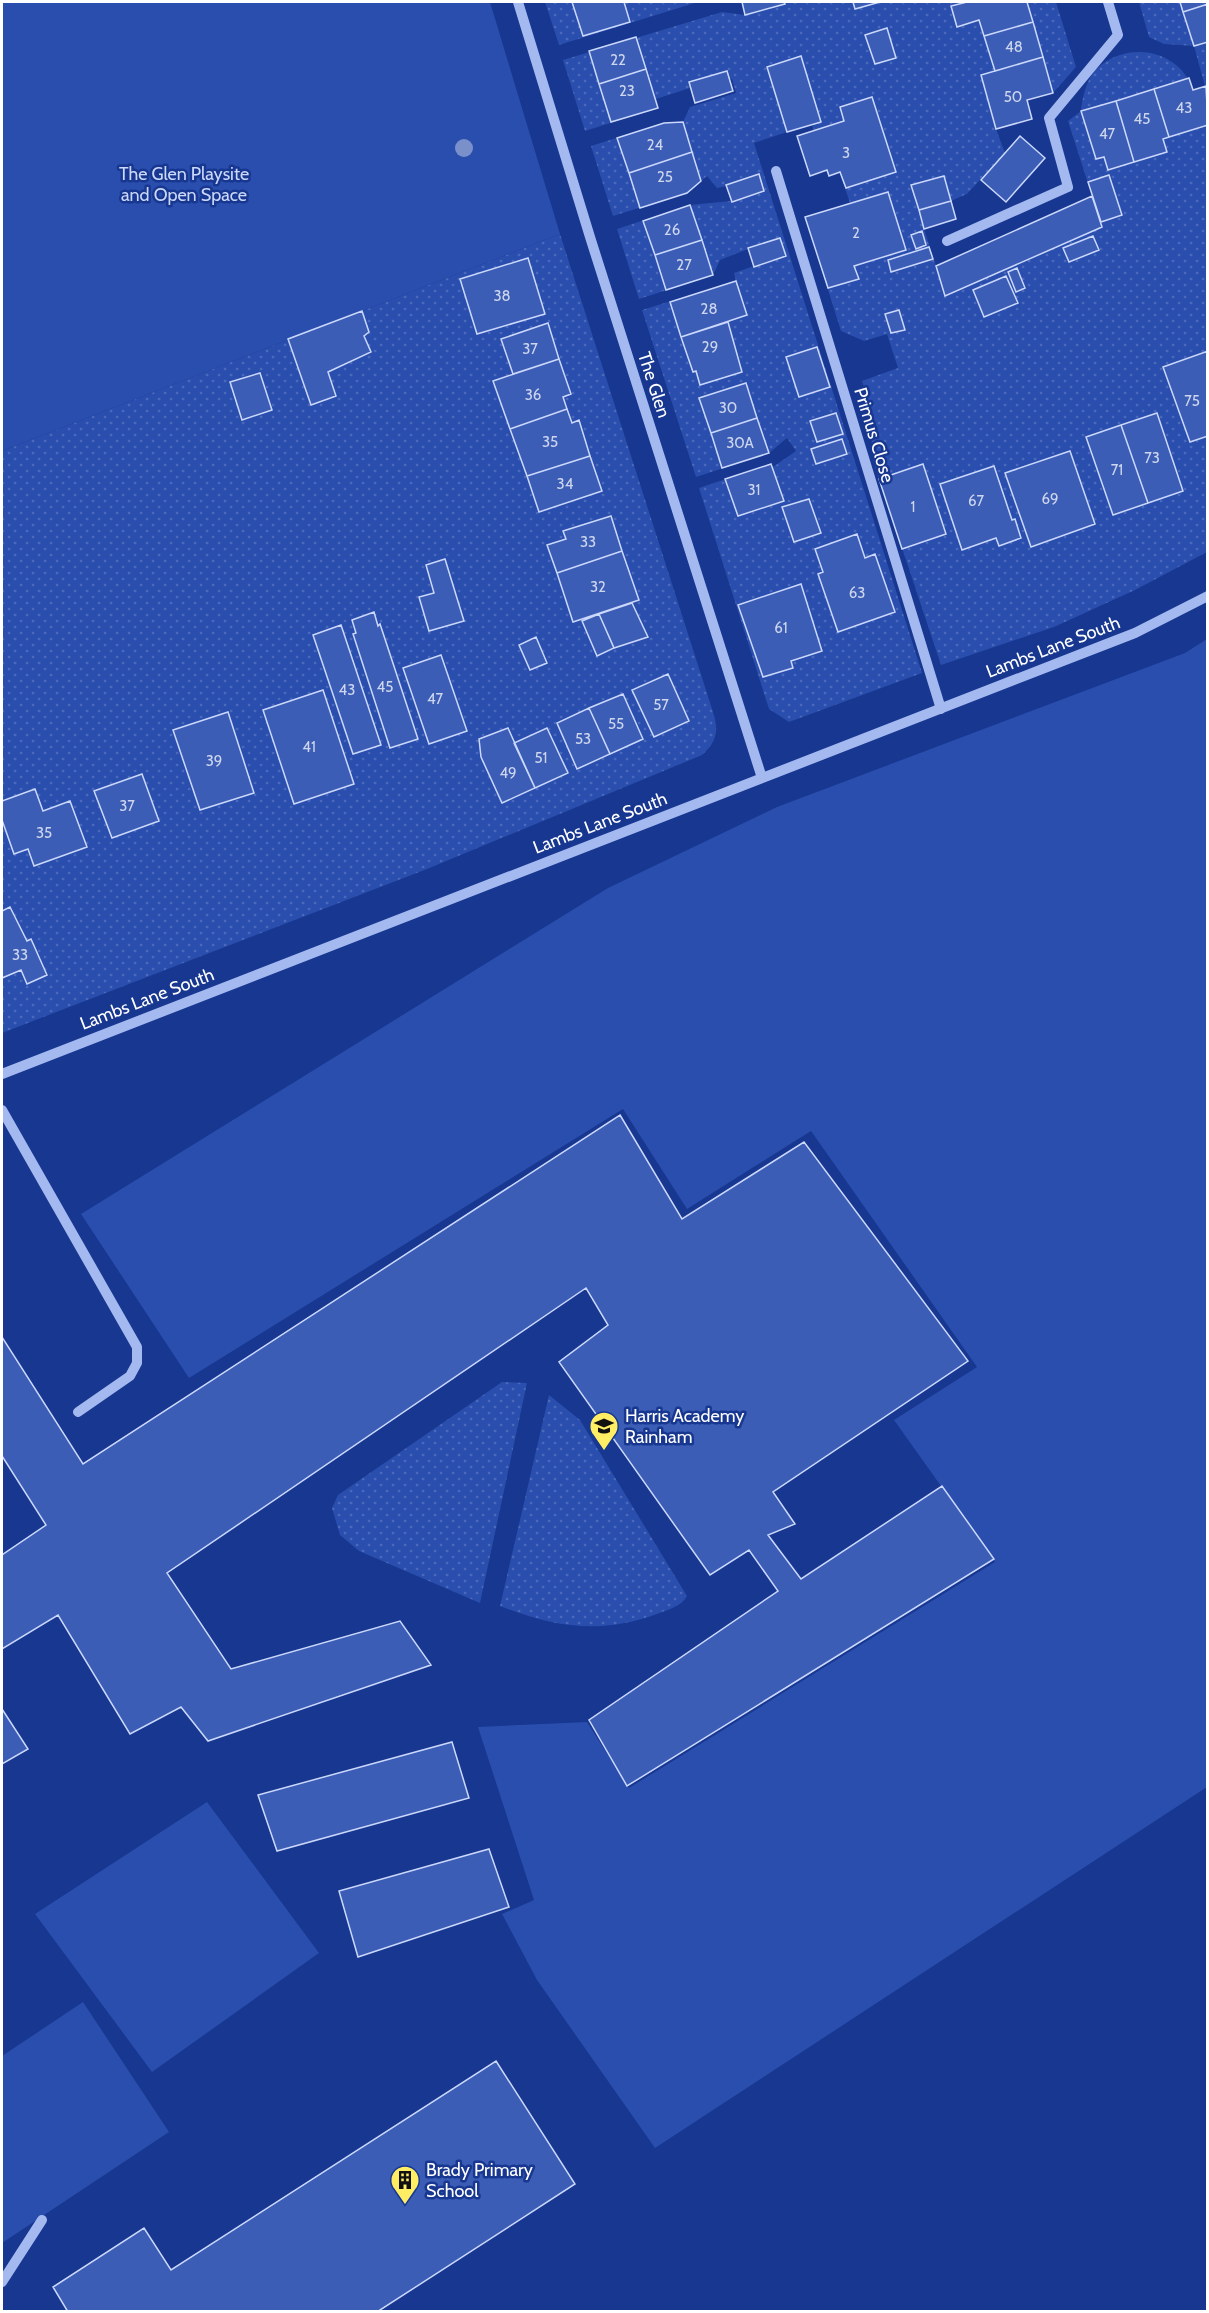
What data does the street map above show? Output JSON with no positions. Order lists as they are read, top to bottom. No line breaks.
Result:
{"streets":{"street":["The Glen","Primus Close","Lambs Lane South"]},"crossings":[["The Glen","Lambs Lane South"],["Primus Close","Lambs Lane South"]],"parks":["The Glen Playsite and Open Space"],"places":{"school or university":["Harris Academy Rainham"],"building":["Brady Primary School"]},"house_numbers":["48","22","23","50","43","45","47","24","3","25","26","2","27","38","28","29","37","36","75","30","35","30A","73","71","34","31","69","67","1","33","32","63","61","45","43","47","57","55","53","41","51","39","49","37","35","33"]}
